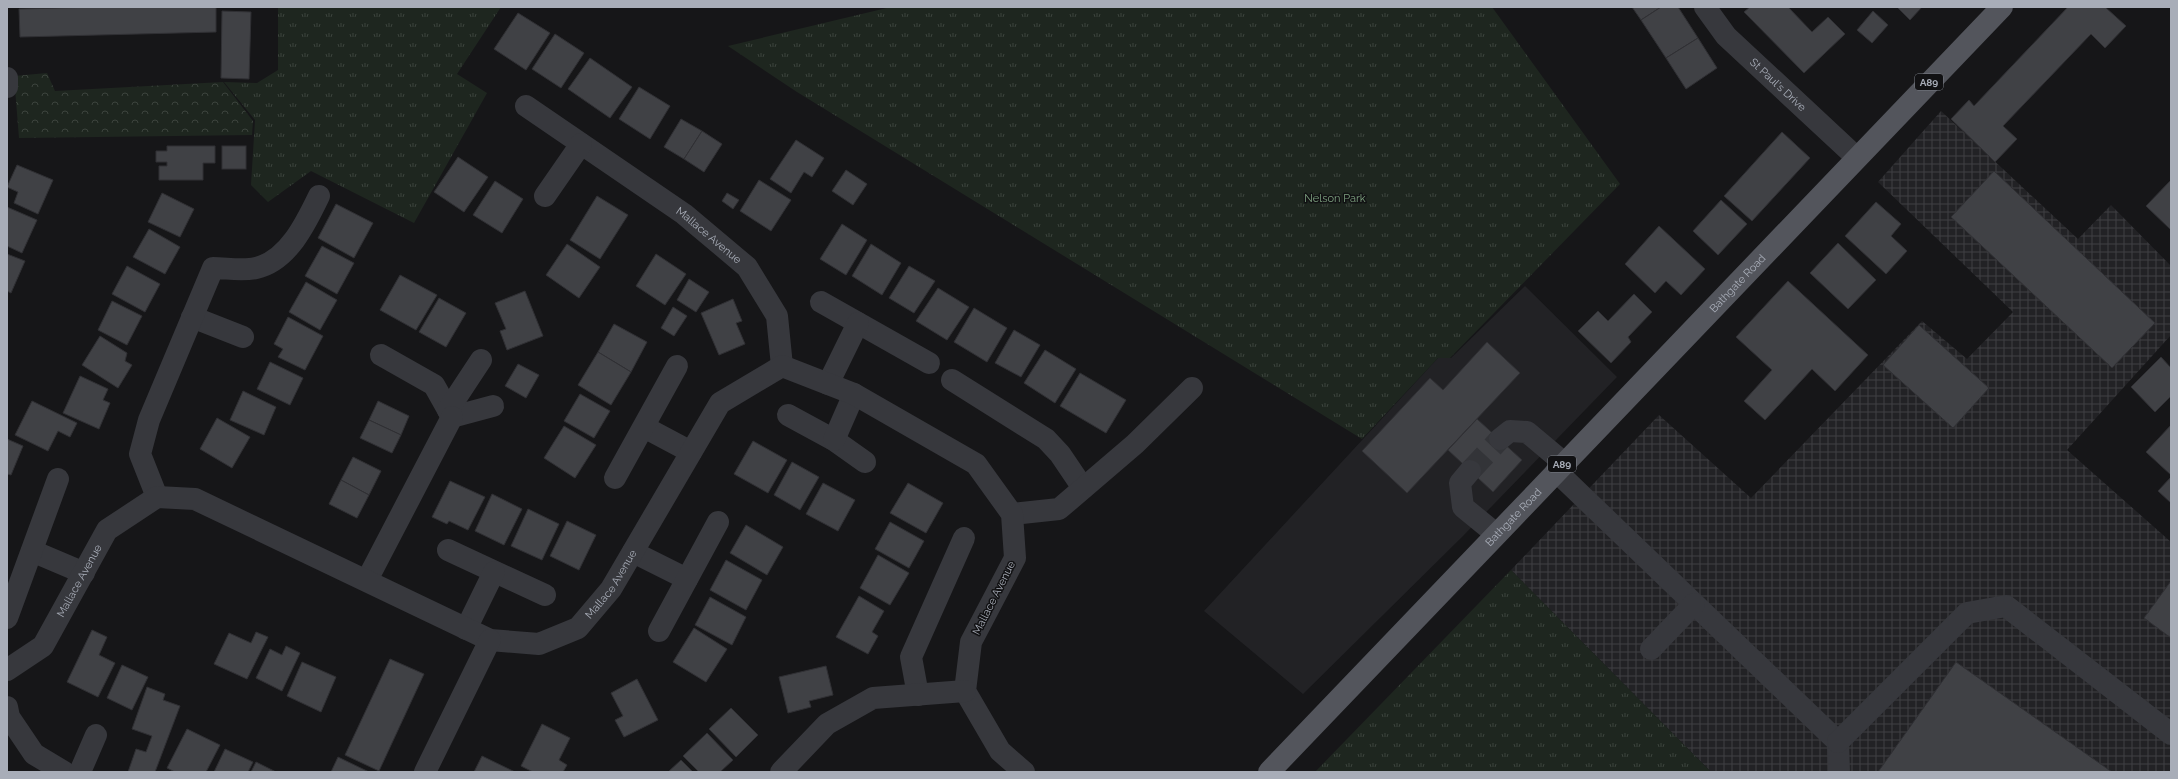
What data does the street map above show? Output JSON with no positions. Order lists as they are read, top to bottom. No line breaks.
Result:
{"streets":{"main road":["A89","Bathgate Road"],"street":["St Paul's Drive","Mallace Avenue"]},"crossings":[["A89","St Paul's Drive"],["A89","Bathgate Road"],["St Paul's Drive","Bathgate Road"]],"parks":["Nelson Park"]}
